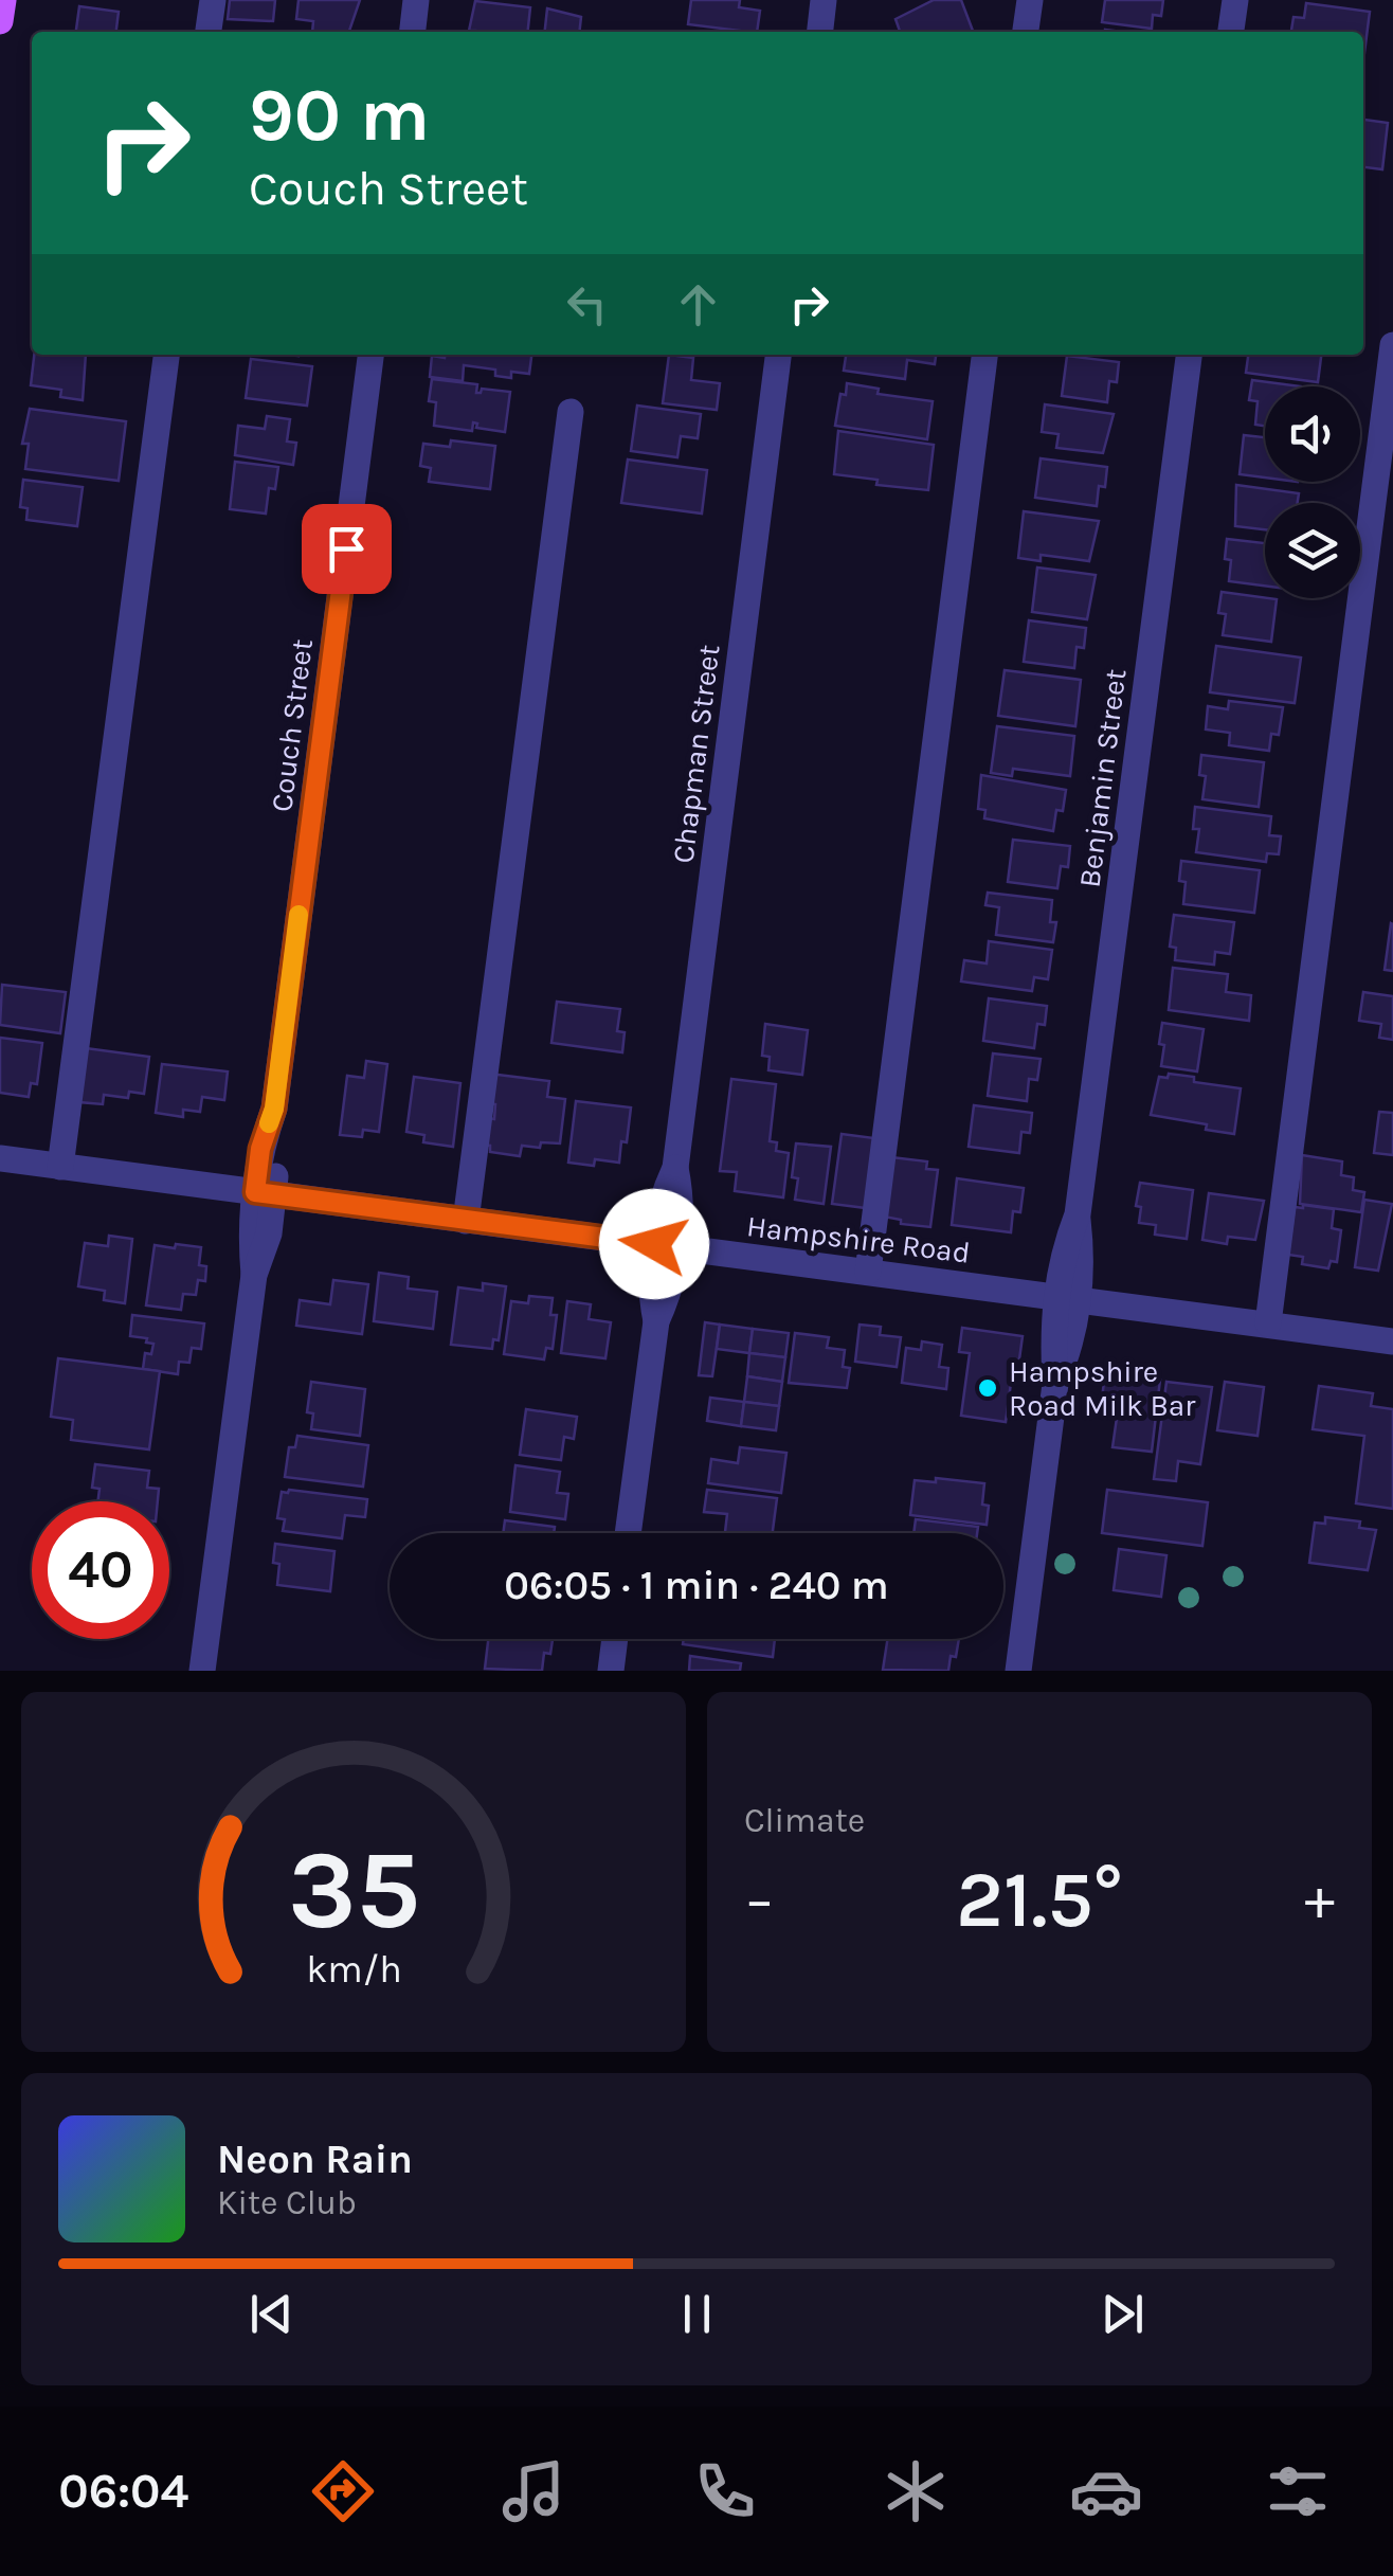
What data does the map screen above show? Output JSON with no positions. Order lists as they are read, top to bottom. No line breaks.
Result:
{"streets":{"street":["Couch Street","Chapman Street","Benjamin Street","Hampshire Road"]},"crossings":[["Couch Street","Hampshire Road"],["Chapman Street","Hampshire Road"],["Benjamin Street","Hampshire Road"]],"places":["Hampshire Road Milk Bar"],"page":{"turn":["90 m","Couch Street"],"limit":"40","trip":"06:05 · 1 min · 240 m","tile":"Climate","heat":["−","21.5°","+"],"song":["Neon Rain","Kite Club"],"tabs":"06:04","gauge":["35","km/h"]}}
